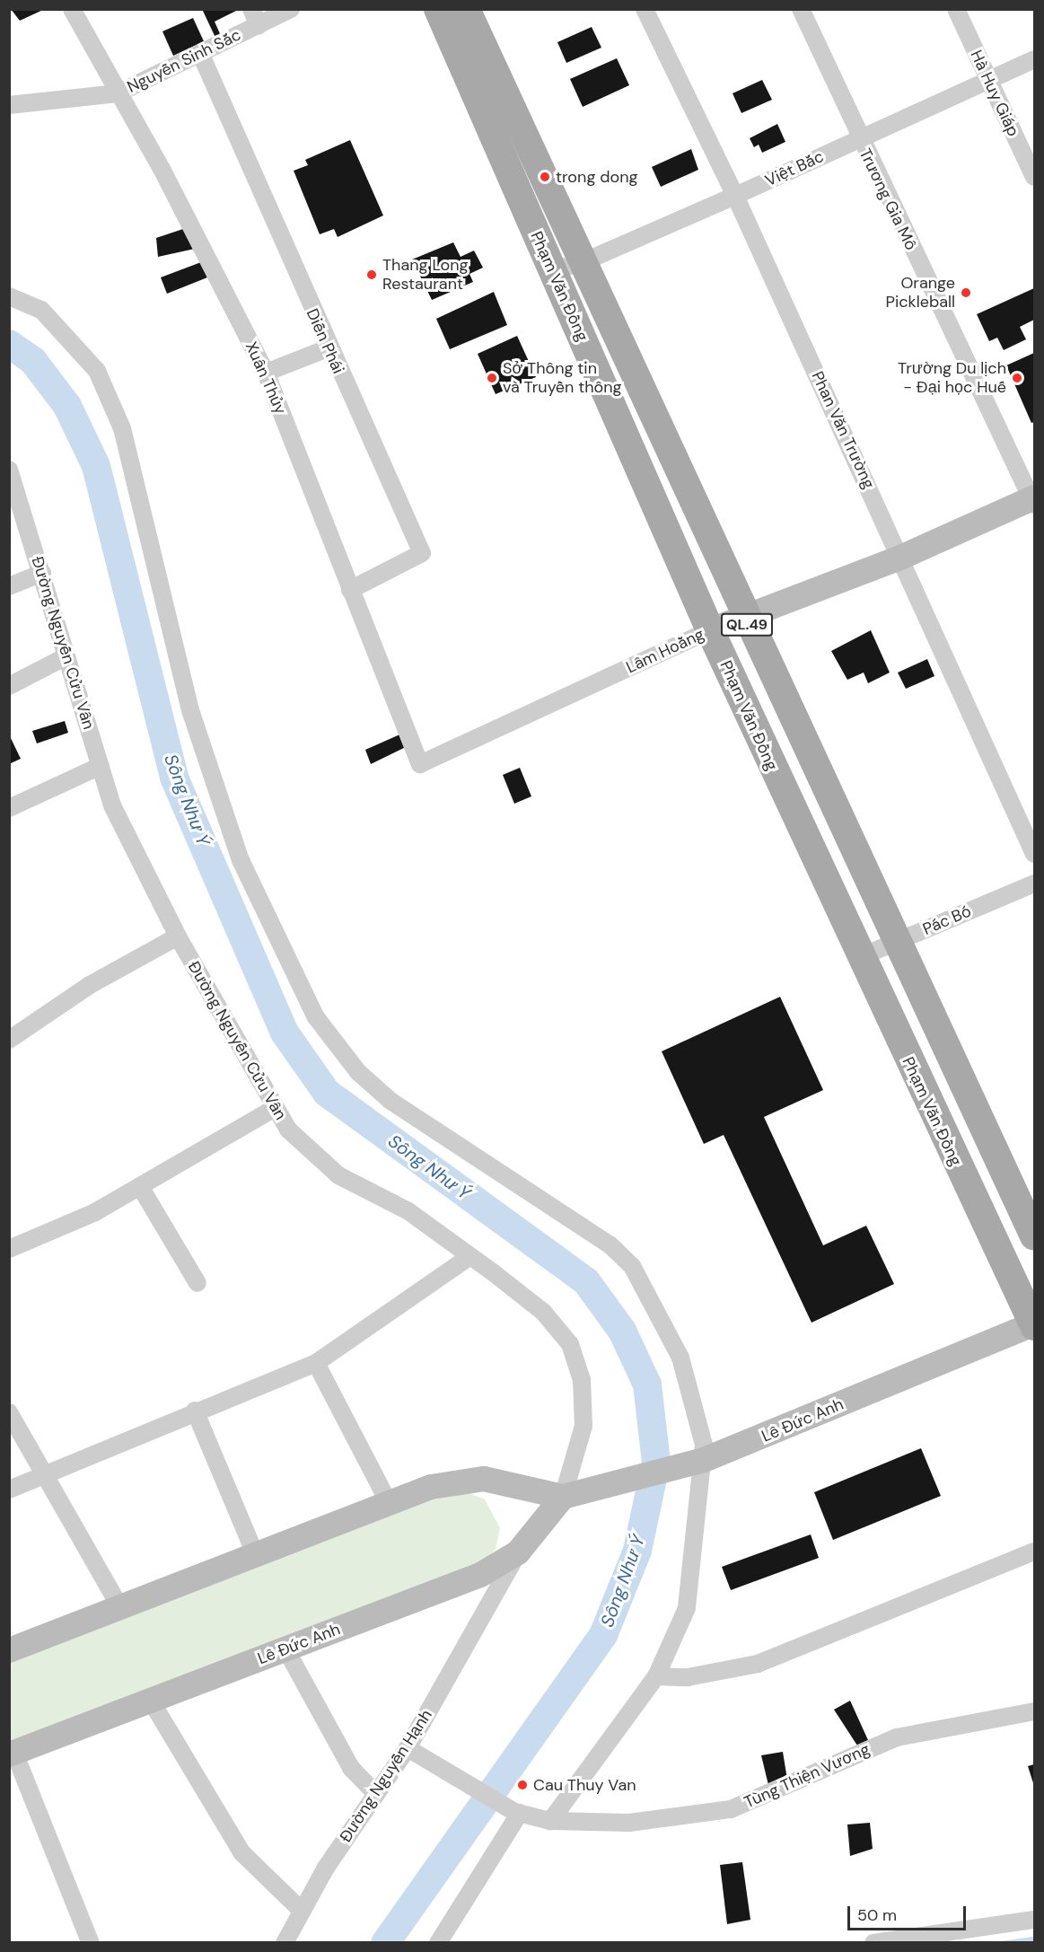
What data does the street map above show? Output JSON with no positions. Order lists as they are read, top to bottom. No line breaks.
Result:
{"streets":{"main road":["Phạm Văn Đồng","QL.49"],"street":["Nguyễn Sinh Sắc","Hà Huy Giáp","Việt Bắc","Trương Gia Mô","Diễn Phái","Xuân Thủy","Phan Văn Trường","Đường Nguyễn Cửu Vân","Lâm Hoằng","Pác Bó","Lê Đức Anh","Đường Nguyễn Hạnh","Tùng Thiện Vương"]},"crossings":[["Nguyễn Sinh Sắc","Diễn Phái"],["Nguyễn Sinh Sắc","Xuân Thủy"],["Hà Huy Giáp","Việt Bắc"],["Việt Bắc","Trương Gia Mô"],["Việt Bắc","Phạm Văn Đồng"],["Việt Bắc","Phan Văn Trường"],["Trương Gia Mô","Lâm Hoằng"],["Phạm Văn Đồng","Lâm Hoằng"],["Phạm Văn Đồng","Pác Bó"],["Phạm Văn Đồng","Lê Đức Anh"],["Diễn Phái","Xuân Thủy"],["Xuân Thủy","Lâm Hoằng"],["Phan Văn Trường","Lâm Hoằng"],["Đường Nguyễn Cửu Vân","Lê Đức Anh"],["Lê Đức Anh","Đường Nguyễn Hạnh"],["Đường Nguyễn Hạnh","Tùng Thiện Vương"]],"water":["Sông Như Ý"],"places":["trong dong","Thang Long Restaurant","Orange Pickleball","Sở Thông tin và Truyền thông","Trường Du lịch - Đại học Huế","Cau Thuy Van"],"scale_bar":"50 m"}
